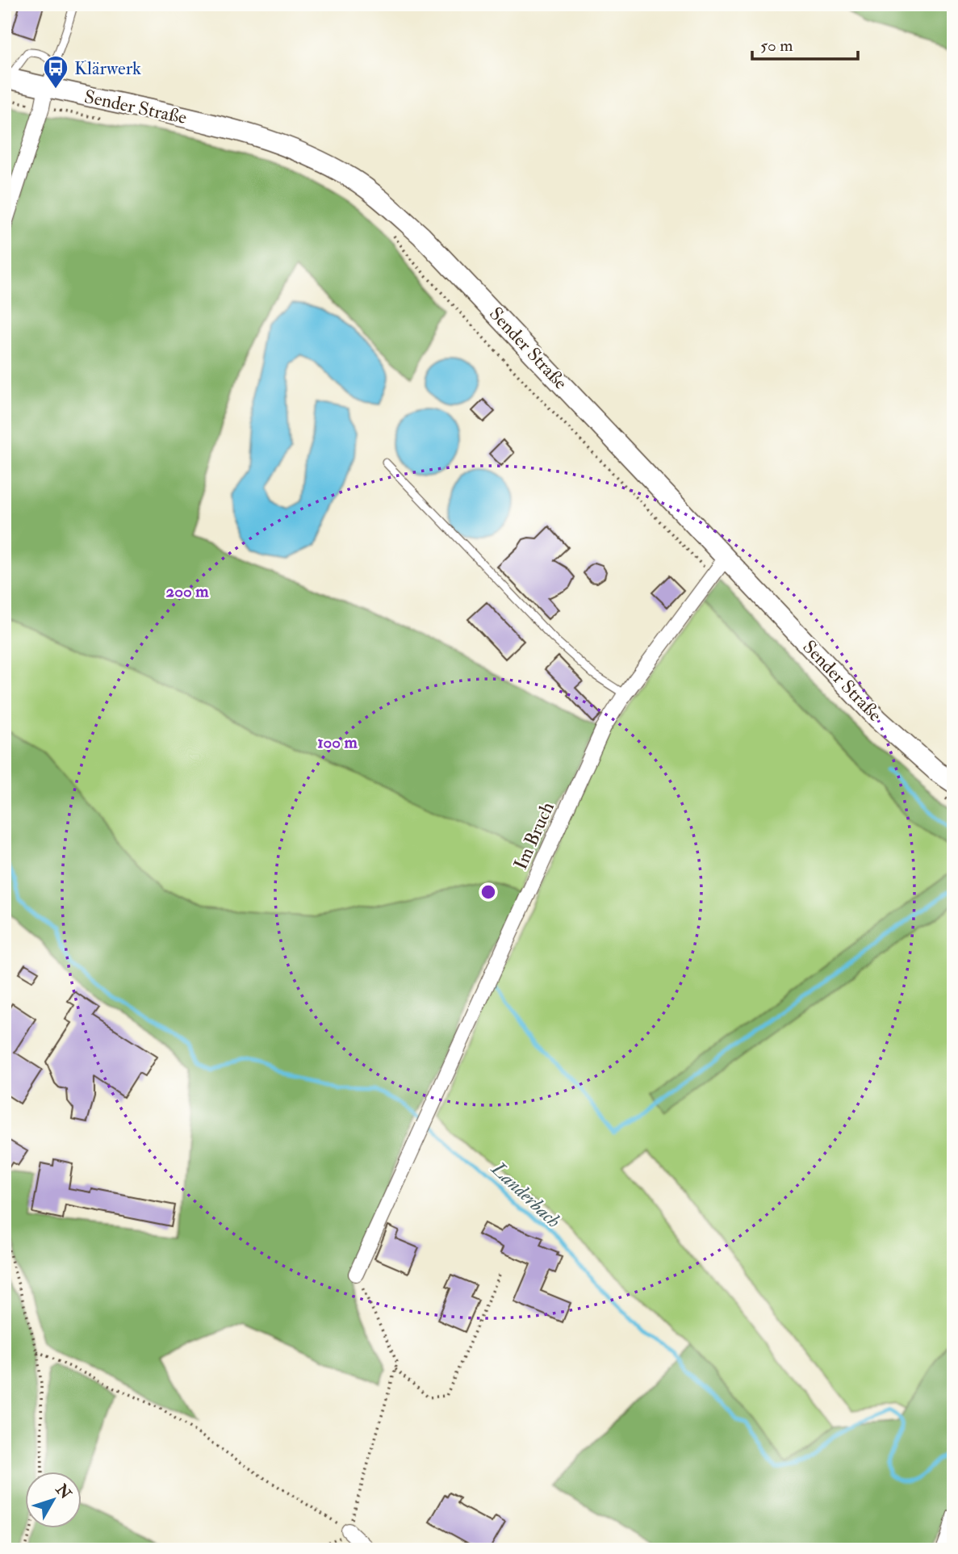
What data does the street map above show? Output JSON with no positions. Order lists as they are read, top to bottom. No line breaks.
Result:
{"streets":{"main road":["Sender Straße"],"street":["Im Bruch"]},"crossings":[["Sender Straße","Im Bruch"]],"water":["Landerbach"],"places":{"bus stop":["Klärwerk"]},"scale_bar":"50 m","north":"top right","rings":["200 m","100 m"]}
